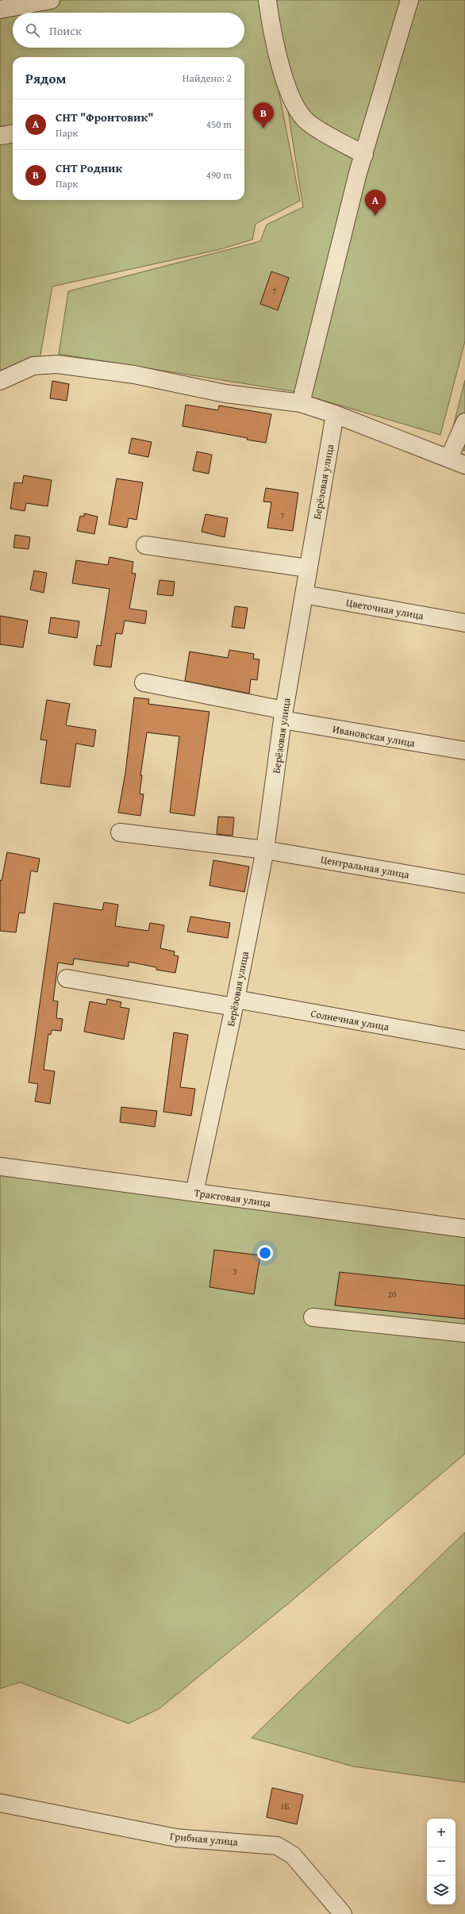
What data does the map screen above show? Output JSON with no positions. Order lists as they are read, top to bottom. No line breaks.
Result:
{"streets":{"street":["Берёзовая улица","Цветочная улица","Ивановская улица","Центральная улица","Солнечная улица","Трактовая улица","Грибная улица"]},"crossings":[["Берёзовая улица","Цветочная улица"],["Берёзовая улица","Ивановская улица"],["Берёзовая улица","Центральная улица"],["Берёзовая улица","Солнечная улица"],["Берёзовая улица","Трактовая улица"]],"house_numbers":["7","7","3","20","1Б"],"page":{"search":"Поиск","heading":["Рядом","Найдено: 2"],"list":[{"mark":"A","name":"СНТ \"Фронтовик\"","note":"Парк","value":"450 m"},{"mark":"B","name":"СНТ Родник","note":"Парк","value":"490 m"}],"pins":["B","A"],"map_buttons":["+","−"]}}
